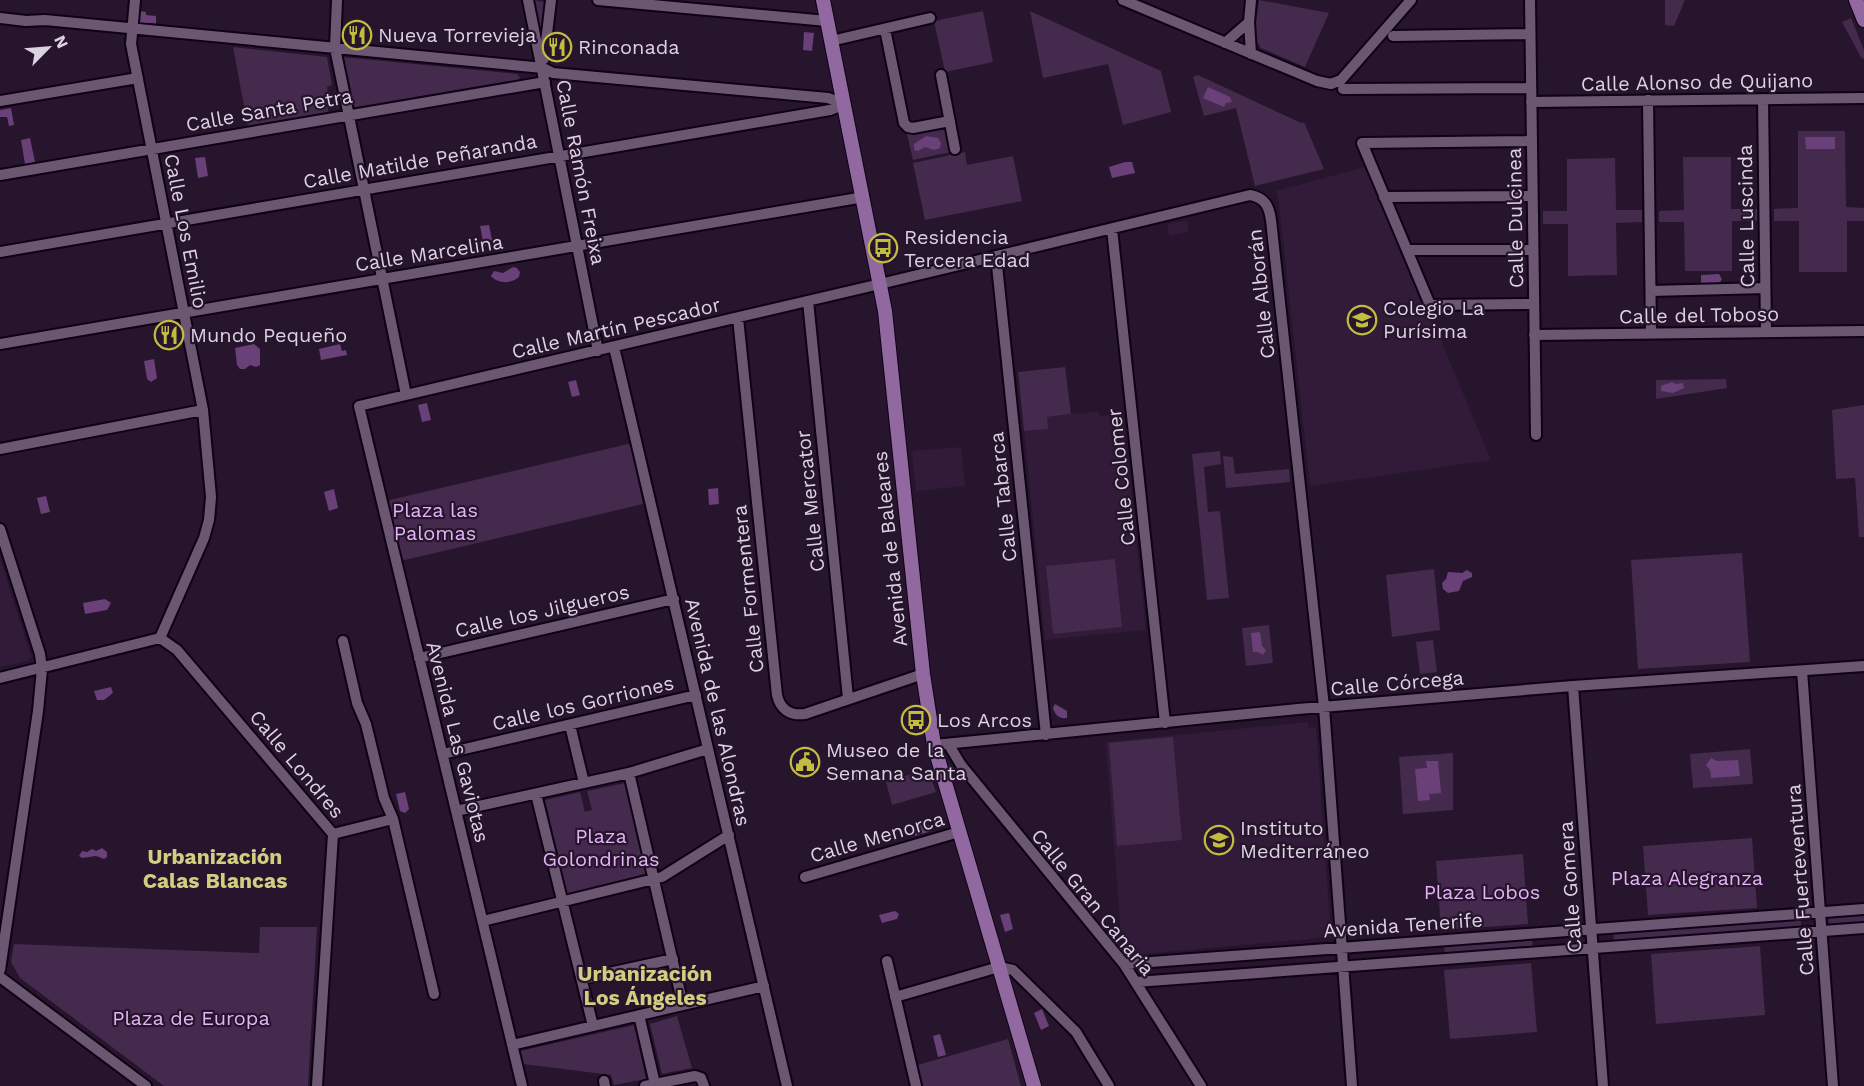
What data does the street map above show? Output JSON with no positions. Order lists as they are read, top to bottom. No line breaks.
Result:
{"streets":{"main road":["Avenida de Baleares"],"street":["Calle Alonso de Quijano","Calle Santa Petra","Calle Matilde Peñaranda","Calle Ramón Freixa","Calle Luscinda","Calle Dulcinea","Calle Los Emilio","Calle Marcelina","Calle Alborán","Calle del Toboso","Calle Martín Pescador","Calle Colomer","Calle Tabarca","Calle Mercator","Calle Formentera","Calle los Jilgueros","Calle Córcega","Calle los Gorriones","Avenida de las Alondras","Avenida Las Gaviotas","Calle Londres","Calle Menorca","Calle Fuerteventura","Calle Gomera","Calle Gran Canaria","Avenida Tenerife"]},"crossings":[["Calle Alonso de Quijano","Calle Luscinda"],["Calle Alonso de Quijano","Calle Dulcinea"],["Calle Santa Petra","Calle Ramón Freixa"],["Calle Santa Petra","Calle Los Emilio"],["Calle Matilde Peñaranda","Calle Ramón Freixa"],["Calle Matilde Peñaranda","Calle Los Emilio"],["Calle Matilde Peñaranda","Avenida de Baleares"],["Calle Ramón Freixa","Calle Marcelina"],["Calle Ramón Freixa","Calle Martín Pescador"],["Calle Luscinda","Calle del Toboso"],["Calle Dulcinea","Calle del Toboso"],["Calle Los Emilio","Calle Marcelina"],["Calle Los Emilio","Calle Londres"],["Calle Marcelina","Avenida de Baleares"],["Calle Alborán","Calle Martín Pescador"],["Calle Alborán","Calle Colomer"],["Calle Alborán","Calle Tabarca"],["Calle Alborán","Avenida de Baleares"],["Calle Alborán","Calle Córcega"],["Calle Alborán","Avenida Tenerife"],["Calle Martín Pescador","Calle Mercator"],["Calle Martín Pescador","Avenida de Baleares"],["Calle Martín Pescador","Calle Formentera"],["Calle Martín Pescador","Avenida de las Alondras"],["Calle Martín Pescador","Avenida Las Gaviotas"],["Calle Colomer","Calle Córcega"],["Calle Tabarca","Calle Córcega"],["Calle Mercator","Calle Formentera"],["Avenida de Baleares","Calle Formentera"],["Avenida de Baleares","Calle Córcega"],["Avenida de Baleares","Calle Menorca"],["Calle los Jilgueros","Avenida de las Alondras"],["Calle los Jilgueros","Avenida Las Gaviotas"],["Calle Córcega","Calle Fuerteventura"],["Calle Córcega","Calle Gomera"],["Calle Córcega","Calle Gran Canaria"],["Calle los Gorriones","Avenida de las Alondras"],["Calle los Gorriones","Avenida Las Gaviotas"],["Calle Fuerteventura","Avenida Tenerife"],["Calle Gomera","Avenida Tenerife"],["Calle Gran Canaria","Avenida Tenerife"]],"districts":["Urbanización Calas Blancas","Urbanización Los Ángeles"],"parks":["Plaza las Palomas","Plaza Golondrinas","Plaza Alegranza","Plaza Lobos","Plaza de Europa"],"places":{"restaurant":["Nueva Torrevieja","Rinconada","Mundo Pequeño"],"bus stop":["Residencia Tercera Edad","Los Arcos"],"school or university":["Colegio La Purísima","Instituto Mediterráneo"],"public building":["Museo de la Semana Santa"]},"north":"top right"}
